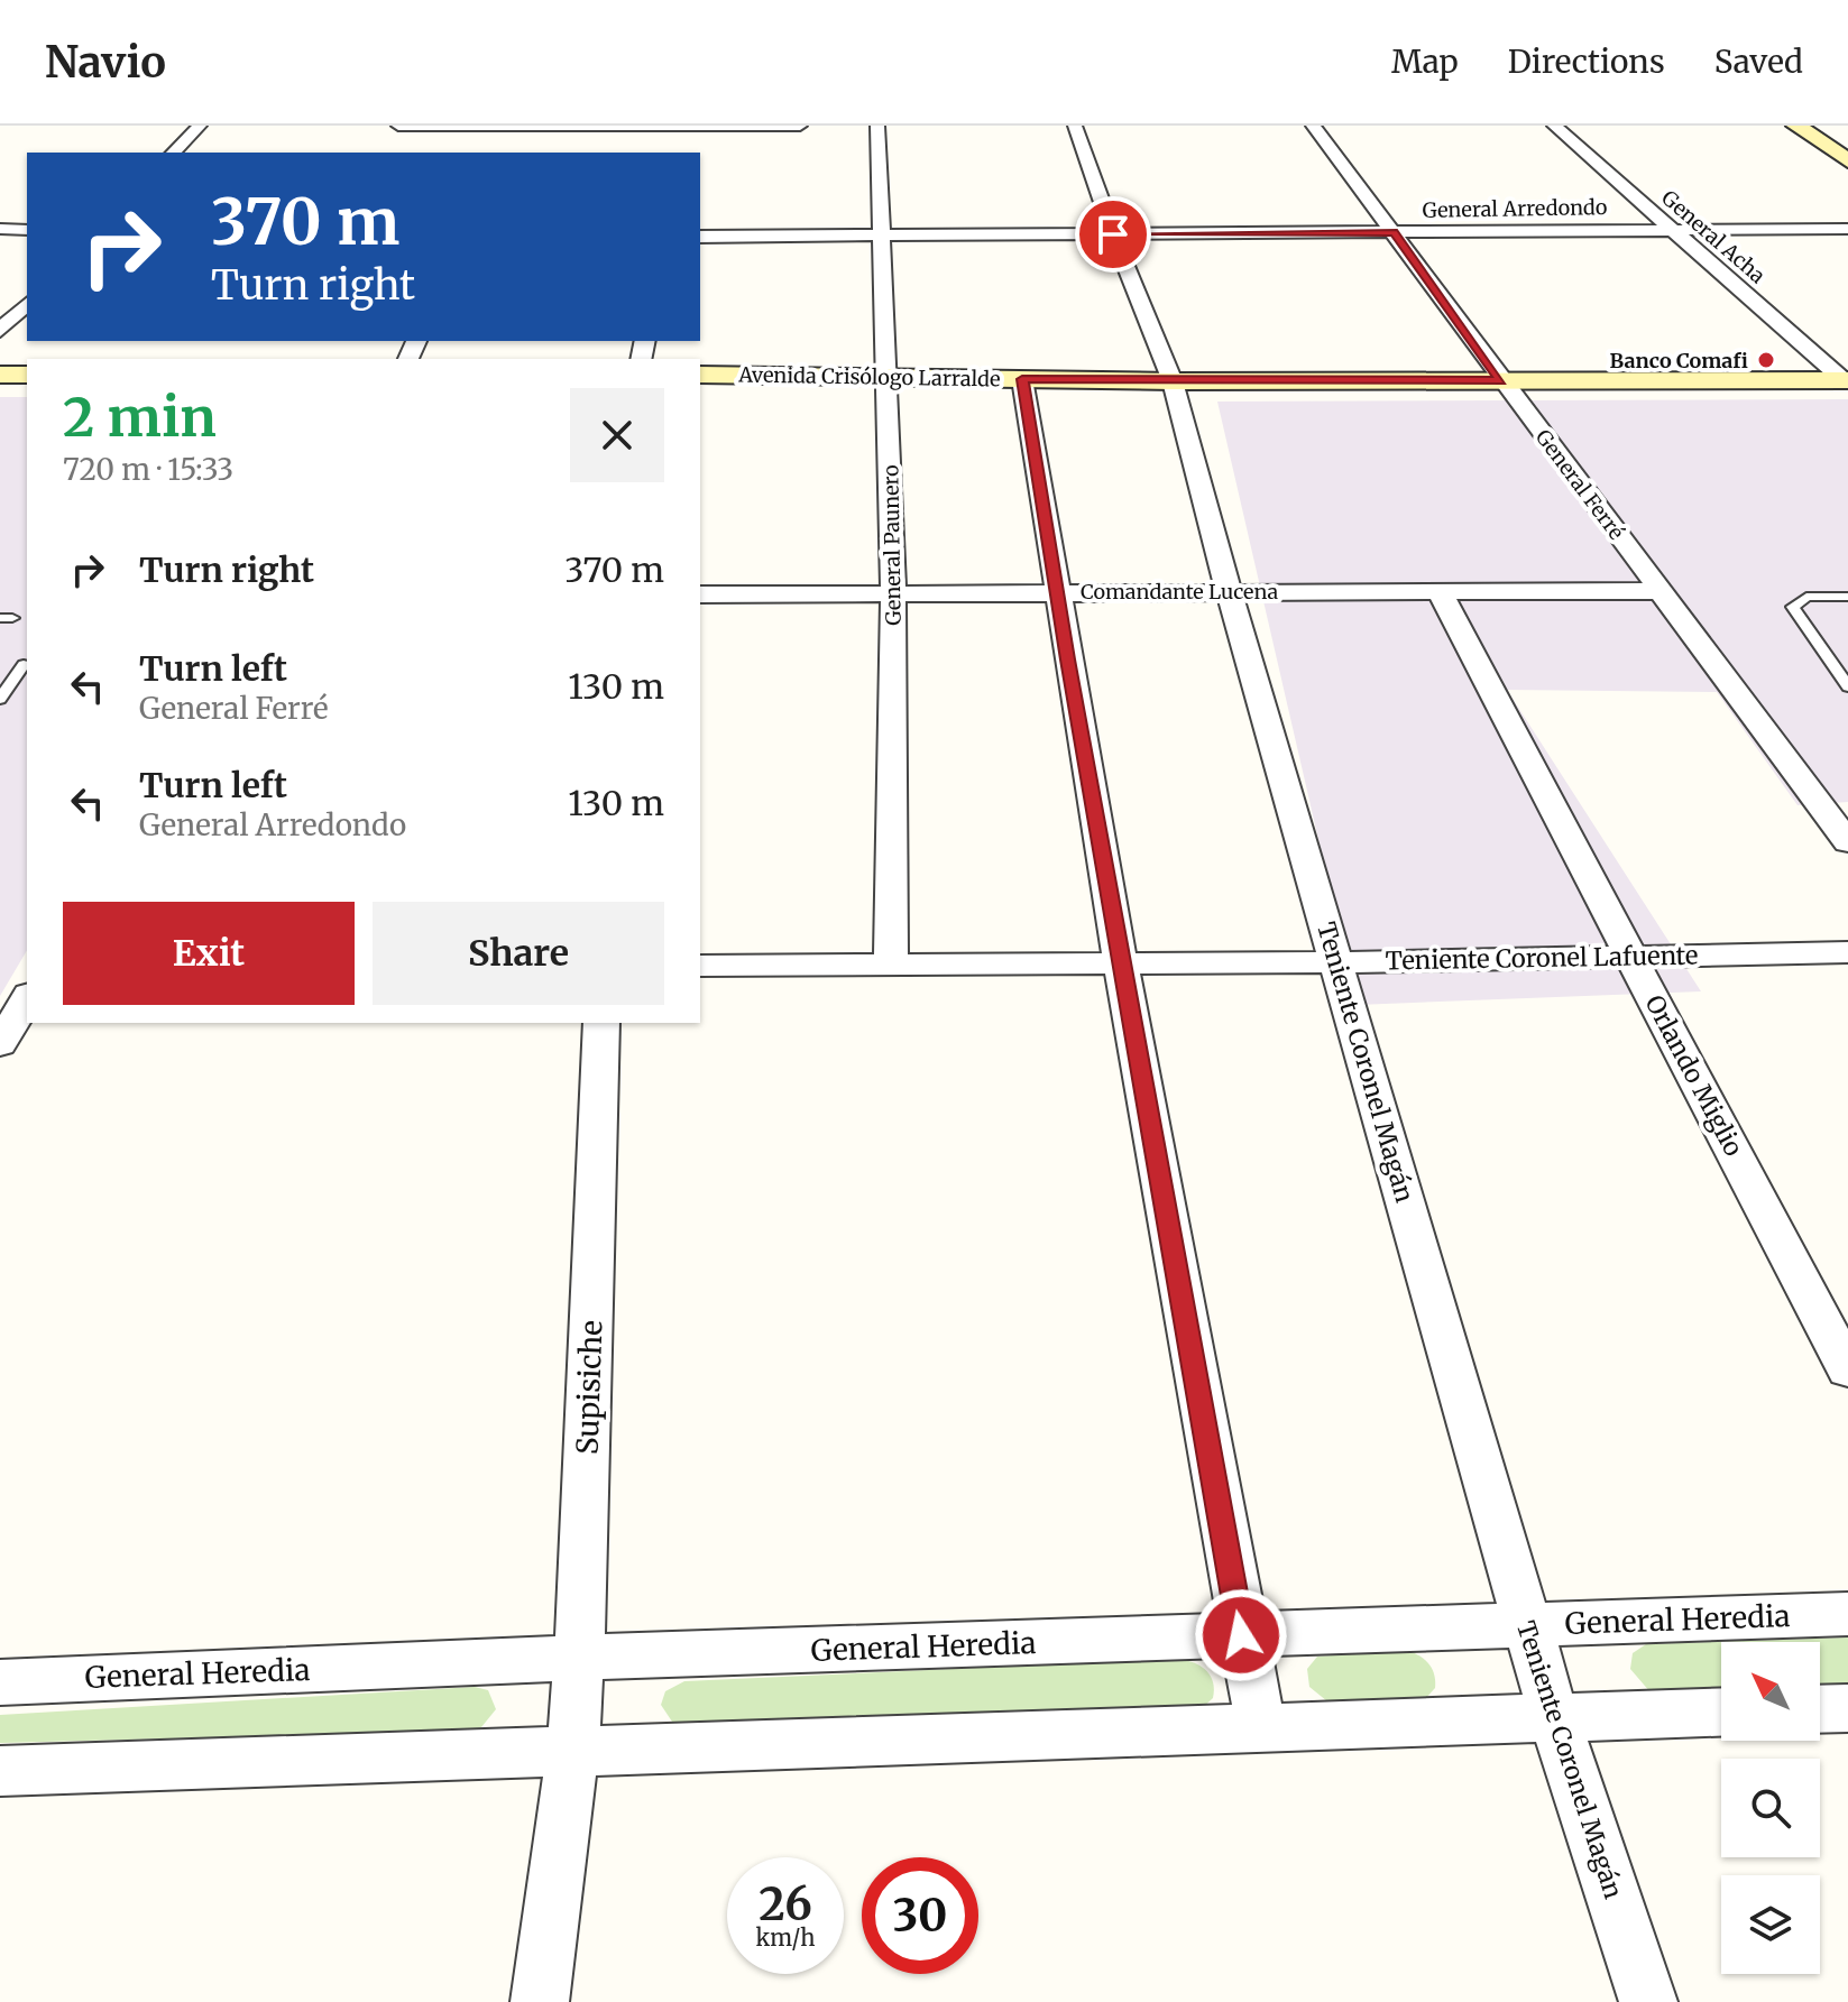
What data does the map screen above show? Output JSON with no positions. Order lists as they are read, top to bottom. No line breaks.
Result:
{"streets":{"main road":["Avenida Crisólogo Larralde"],"street":["General Arredondo","General Acha","General Ferré","General Paunero","Comandante Lucena","Teniente Coronel Lafuente","Teniente Coronel Magán","Orlando Miglio","Supisiche","General Heredia"]},"crossings":[["General Arredondo","General Acha"],["General Arredondo","General Ferré"],["General Arredondo","General Paunero"],["General Arredondo","Teniente Coronel Magán"],["General Acha","Avenida Crisólogo Larralde"],["Avenida Crisólogo Larralde","General Ferré"],["Avenida Crisólogo Larralde","General Paunero"],["Avenida Crisólogo Larralde","Teniente Coronel Magán"],["General Ferré","Comandante Lucena"],["General Paunero","Comandante Lucena"],["General Paunero","Teniente Coronel Lafuente"],["Comandante Lucena","Teniente Coronel Magán"],["Comandante Lucena","Orlando Miglio"],["Teniente Coronel Lafuente","Teniente Coronel Magán"],["Teniente Coronel Lafuente","Orlando Miglio"],["Teniente Coronel Magán","General Heredia"],["Supisiche","General Heredia"]],"places":["Banco Comafi"],"north":"top left","page":{"header":"Navio","nav":["Map","Directions","Saved"],"turn":["370 m","Turn right"],"heading":["2 min","720 m · 15:33"],"list":[{"name":"Turn right","value":"370 m"},{"name":"Turn left","note":"General Ferré","value":"130 m"},{"name":"Turn left","note":"General Arredondo","value":"130 m"}],"buttons":["Exit","Share"],"speed":"26 km/h","limit":"30"}}
